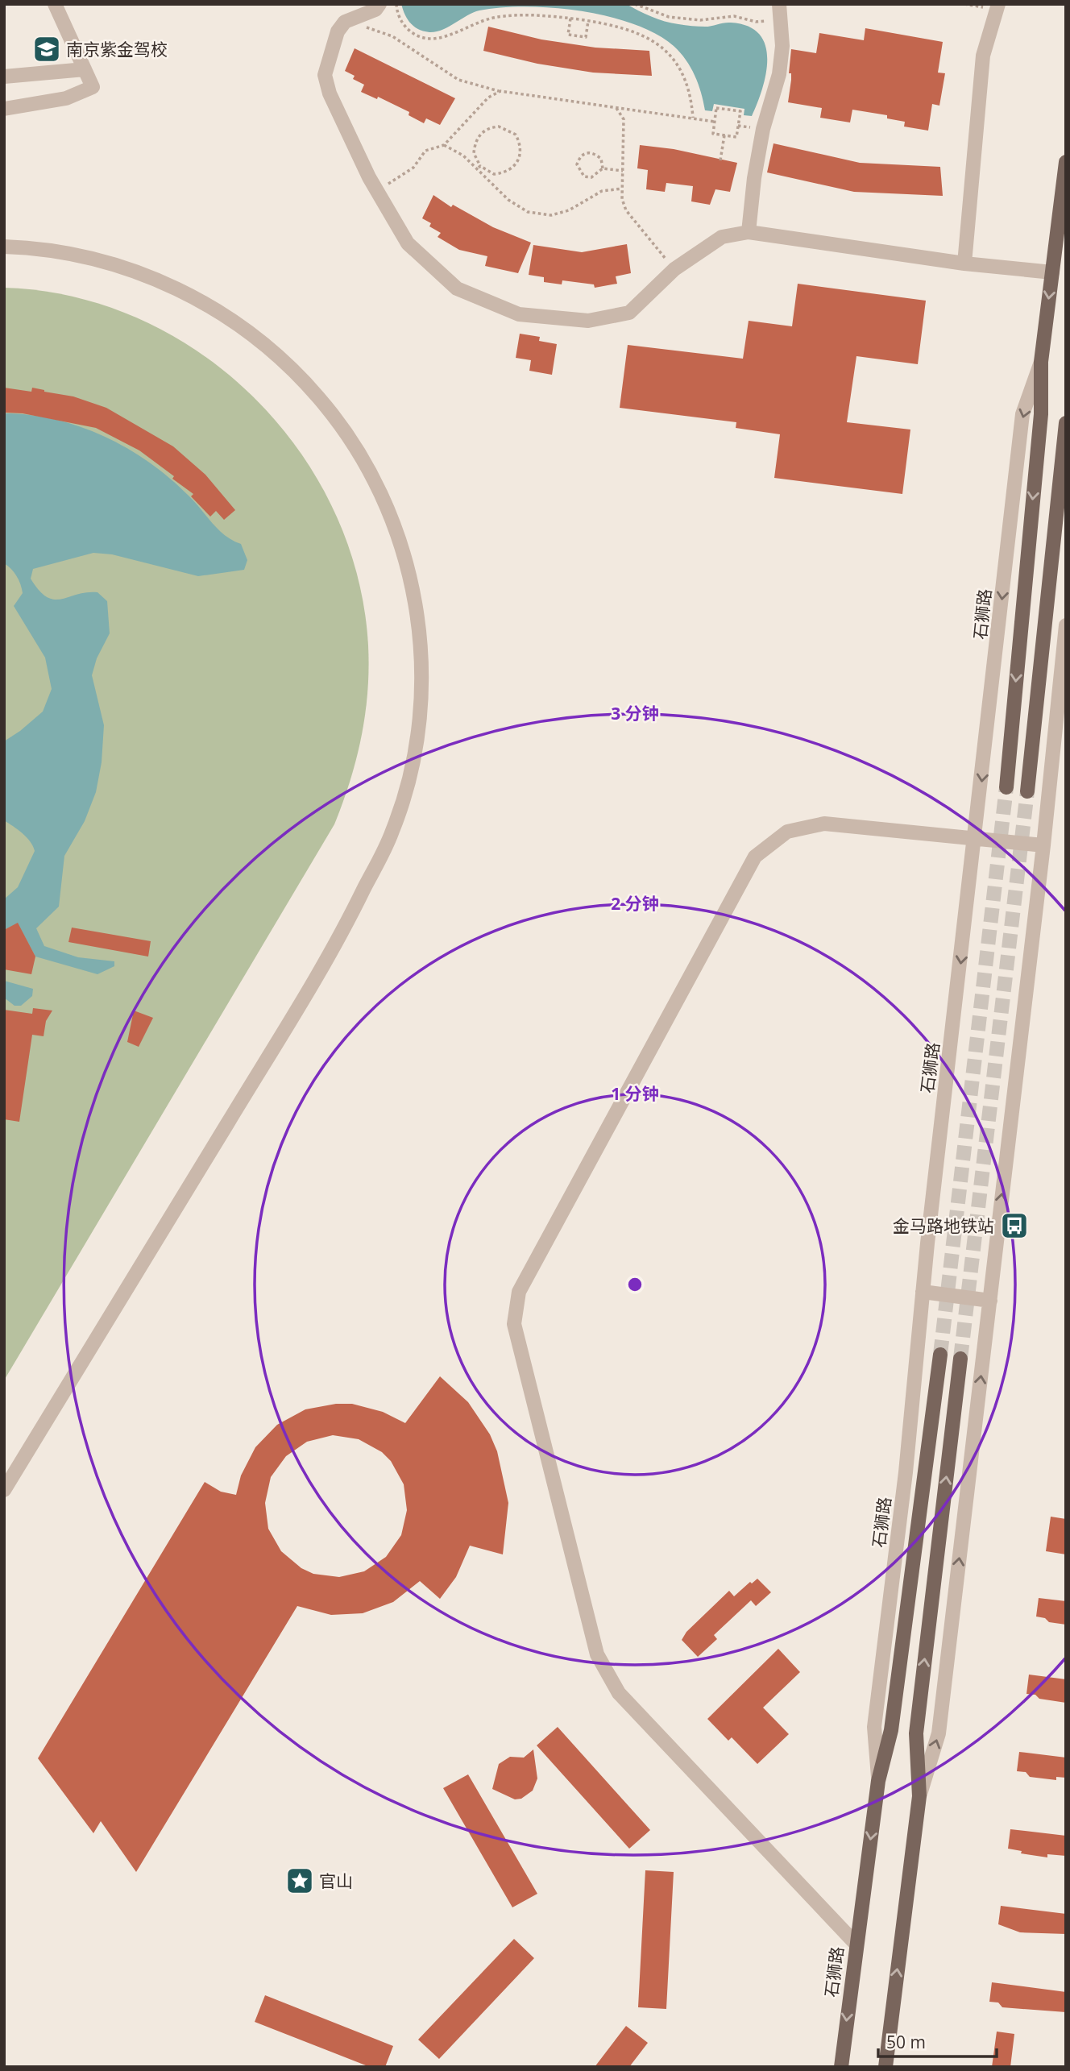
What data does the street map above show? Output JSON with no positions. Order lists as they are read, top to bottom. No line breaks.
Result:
{"streets":{"main road":["石狮路"]},"places":{"school or university":["南京紫金驾校"],"bus stop":["金马路地铁站"],"place":["官山"]},"scale_bar":"50 m","rings":["3 分钟","2 分钟","1 分钟"]}
